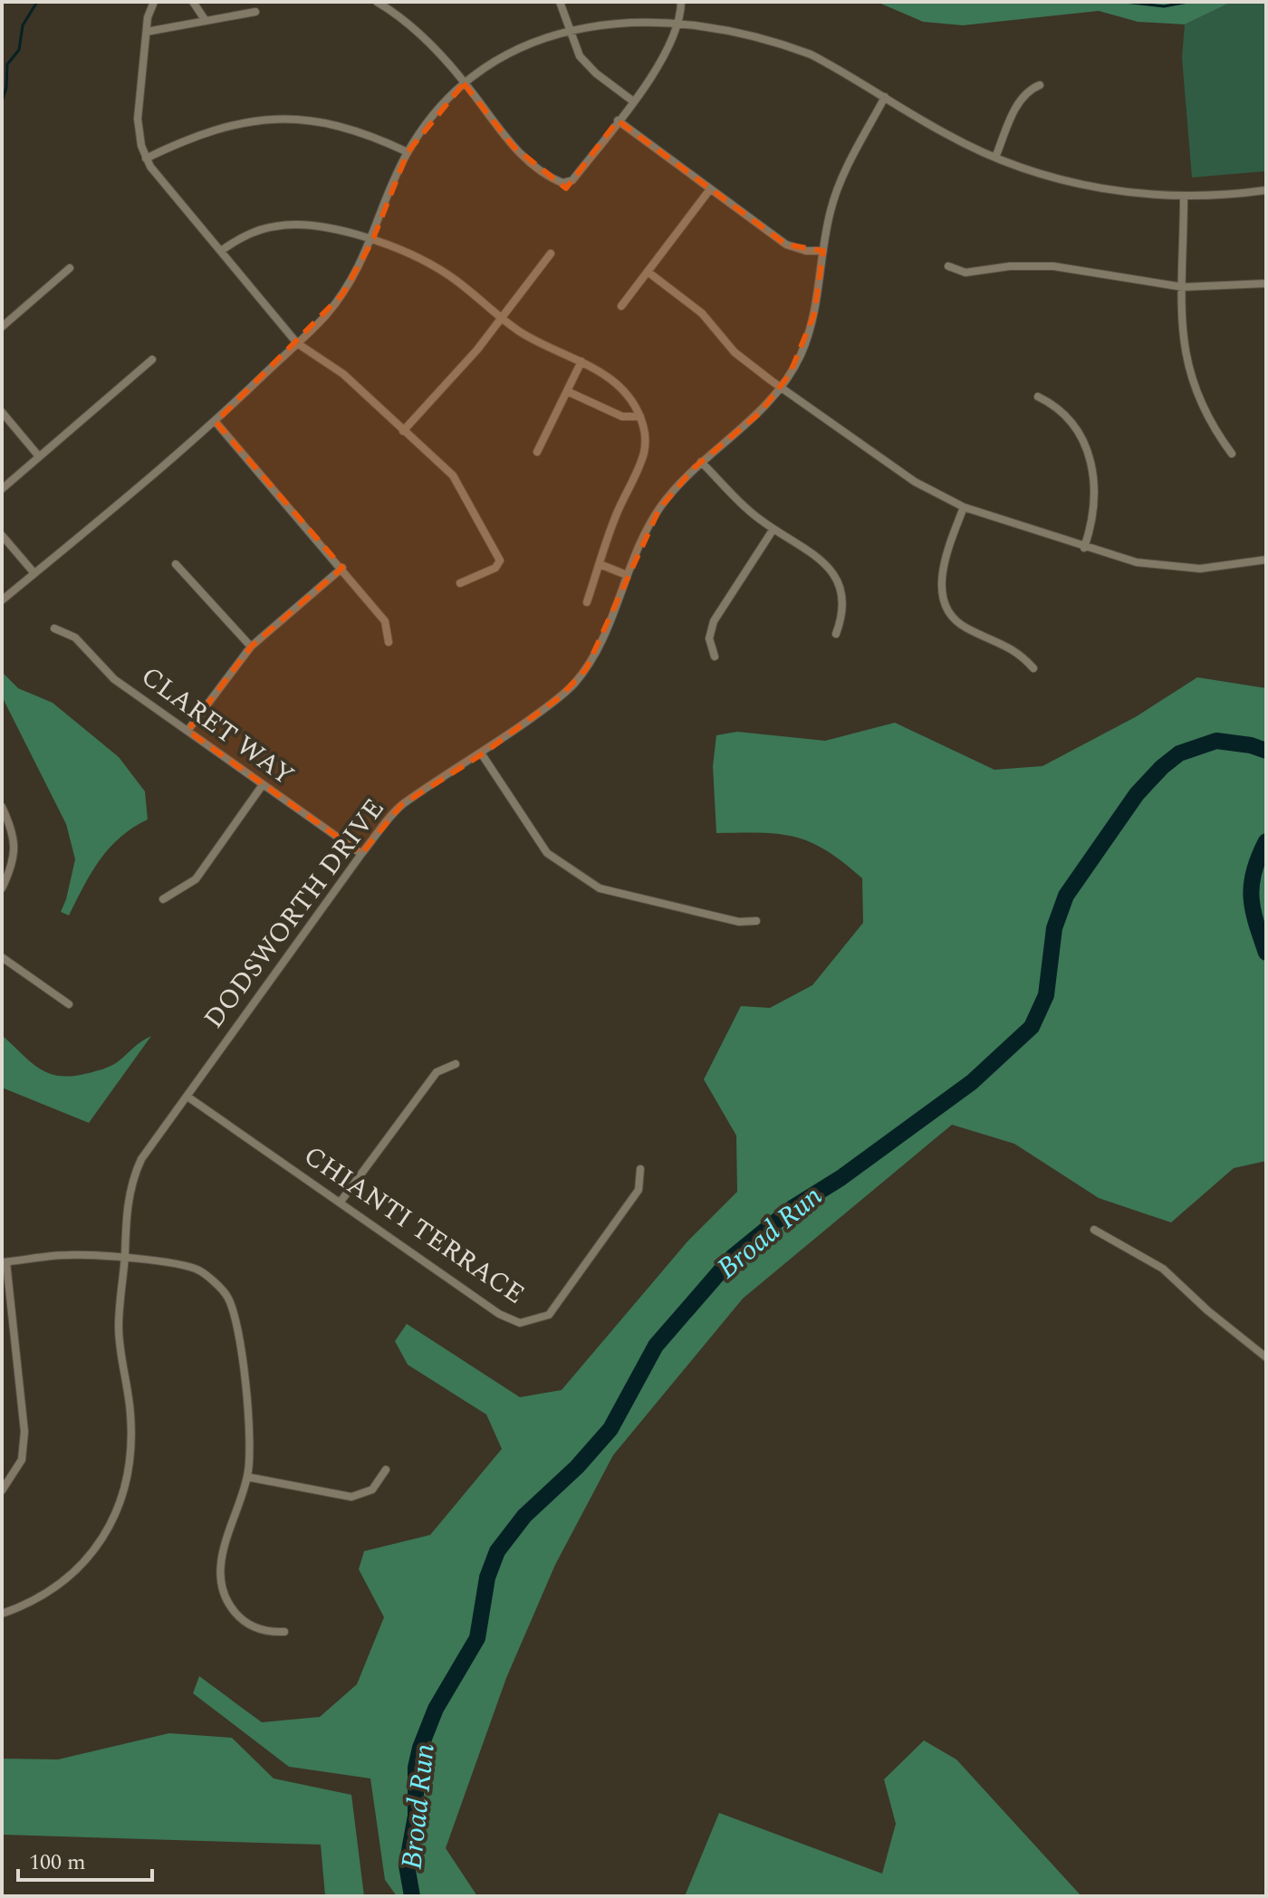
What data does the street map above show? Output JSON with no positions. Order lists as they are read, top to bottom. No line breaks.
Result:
{"streets":{"street":["CLARET WAY","DODSWORTH DRIVE","CHIANTI TERRACE"]},"crossings":[["CLARET WAY","DODSWORTH DRIVE"],["DODSWORTH DRIVE","CHIANTI TERRACE"]],"water":["Broad Run"],"scale_bar":"100 m"}
